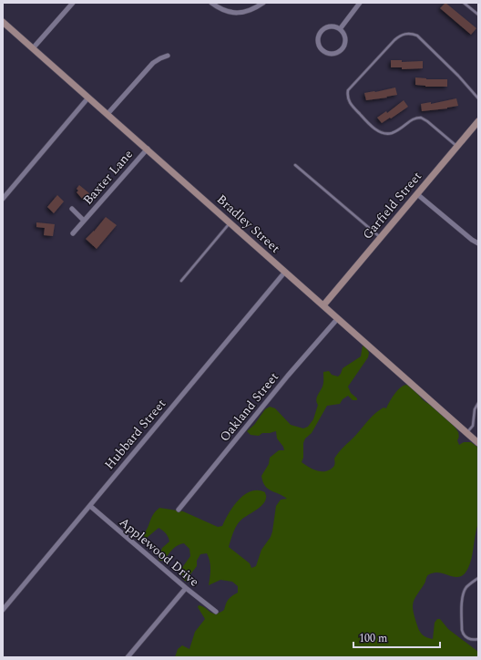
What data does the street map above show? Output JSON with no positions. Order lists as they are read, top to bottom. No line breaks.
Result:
{"streets":{"main road":["Garfield Street","Bradley Street"],"street":["Baxter Lane","Oakland Street","Hubbard Street","Applewood Drive"]},"crossings":[["Baxter Lane","Bradley Street"],["Garfield Street","Bradley Street"],["Bradley Street","Oakland Street"],["Bradley Street","Hubbard Street"],["Hubbard Street","Applewood Drive"]],"scale_bar":"100 m"}
